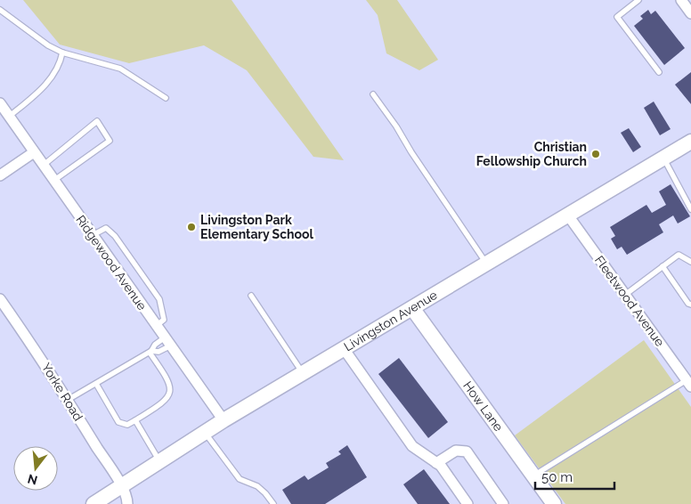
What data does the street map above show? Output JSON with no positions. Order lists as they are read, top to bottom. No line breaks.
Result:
{"streets":{"main road":["Livingston Avenue","How Lane"],"street":["Ridgewood Avenue","Fleetwood Avenue","Yorke Road"]},"crossings":[["Ridgewood Avenue","Livingston Avenue"],["Fleetwood Avenue","Livingston Avenue"],["Livingston Avenue","Yorke Road"],["Livingston Avenue","How Lane"]],"places":["Christian Fellowship Church","Livingston Park Elementary School"],"scale_bar":"50 m","north":"bottom"}
